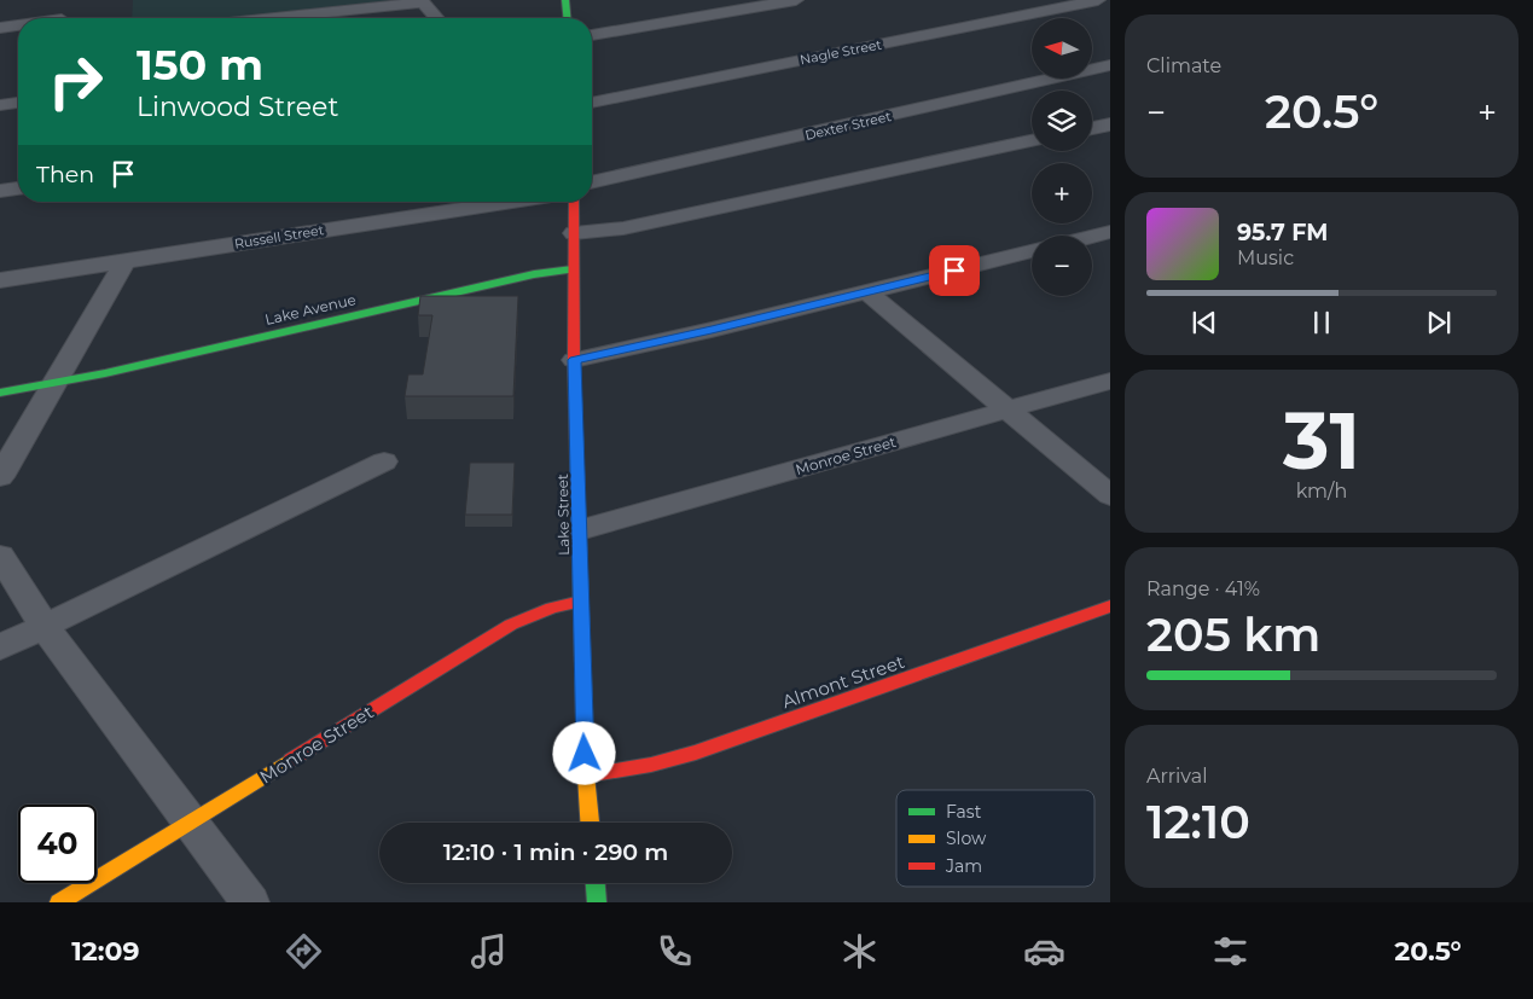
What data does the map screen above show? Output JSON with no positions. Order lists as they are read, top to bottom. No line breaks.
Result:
{"streets":{"street":["Nagle Street","Dexter Street","Russell Street","Lake Avenue","Monroe Street","Lake Street","Almont Street"]},"crossings":[["Lake Avenue","Lake Street"],["Monroe Street","Lake Street"],["Lake Street","Almont Street"]],"legend":["Fast","Slow","Jam"],"north":"left","page":{"tile":["Climate",["31","km/h"],["Range · 41%","205 km"],["Arrival","12:10"]],"map_buttons":["+","−"],"turn":["150 m","Linwood Street"],"heat":["−","20.5°","+"],"then":"Then","song":["95.7 FM","Music"],"limit":"40","trip":"12:10 · 1 min · 290 m","tabs":["12:09","20.5°"]}}
